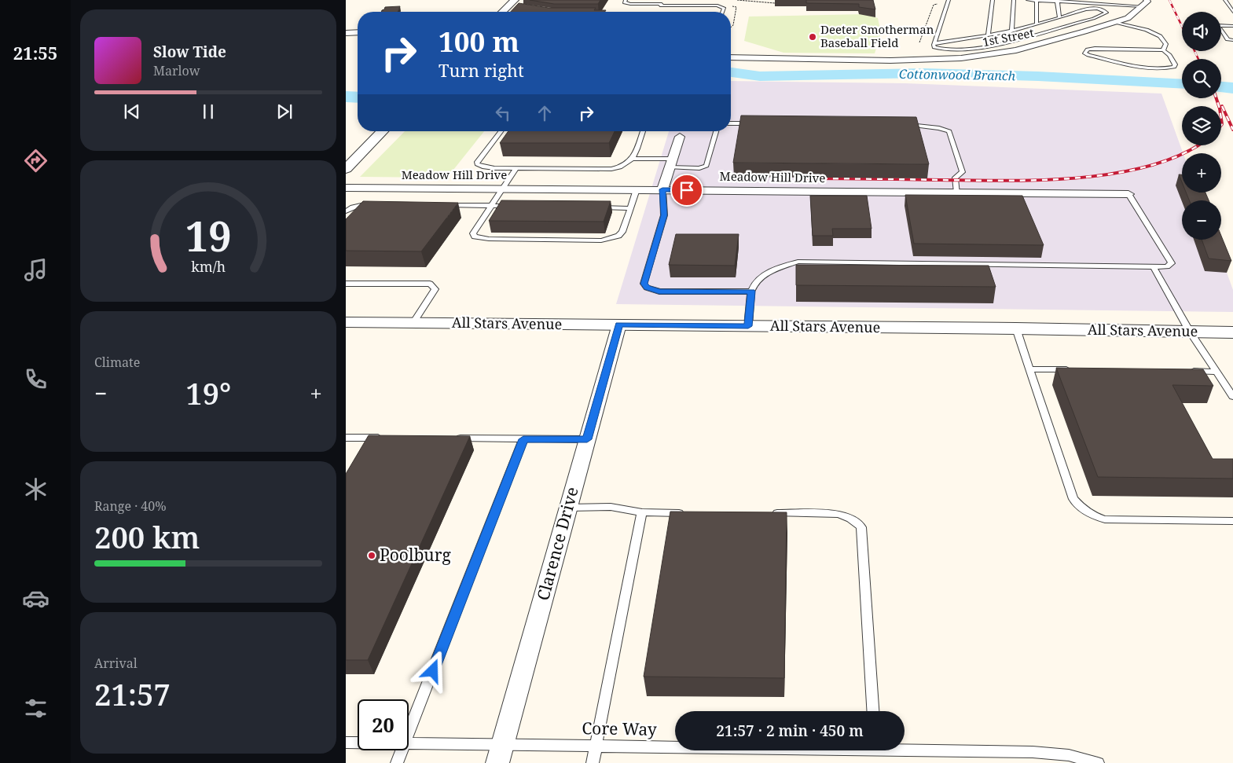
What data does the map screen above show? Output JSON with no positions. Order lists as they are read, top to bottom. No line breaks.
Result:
{"streets":{"street":["1st Street","Meadow Hill Drive","All Stars Avenue","Clarence Drive"],"lane":["Core Way"]},"crossings":[["All Stars Avenue","Clarence Drive"],["Clarence Drive","Core Way"]],"water":["Cottonwood Branch"],"places":["Deeter Smotherman Baseball Field","Poolburg"],"page":{"tabs":"21:55","map_buttons":["+","−"],"turn":["100 m","Turn right"],"song":["Slow Tide","Marlow"],"tile":["Climate",["Range · 40%","200 km"],["Arrival","21:57"]],"heat":["−","19°","+"],"limit":"20","trip":"21:57 · 2 min · 450 m","gauge":["19","km/h"]}}
